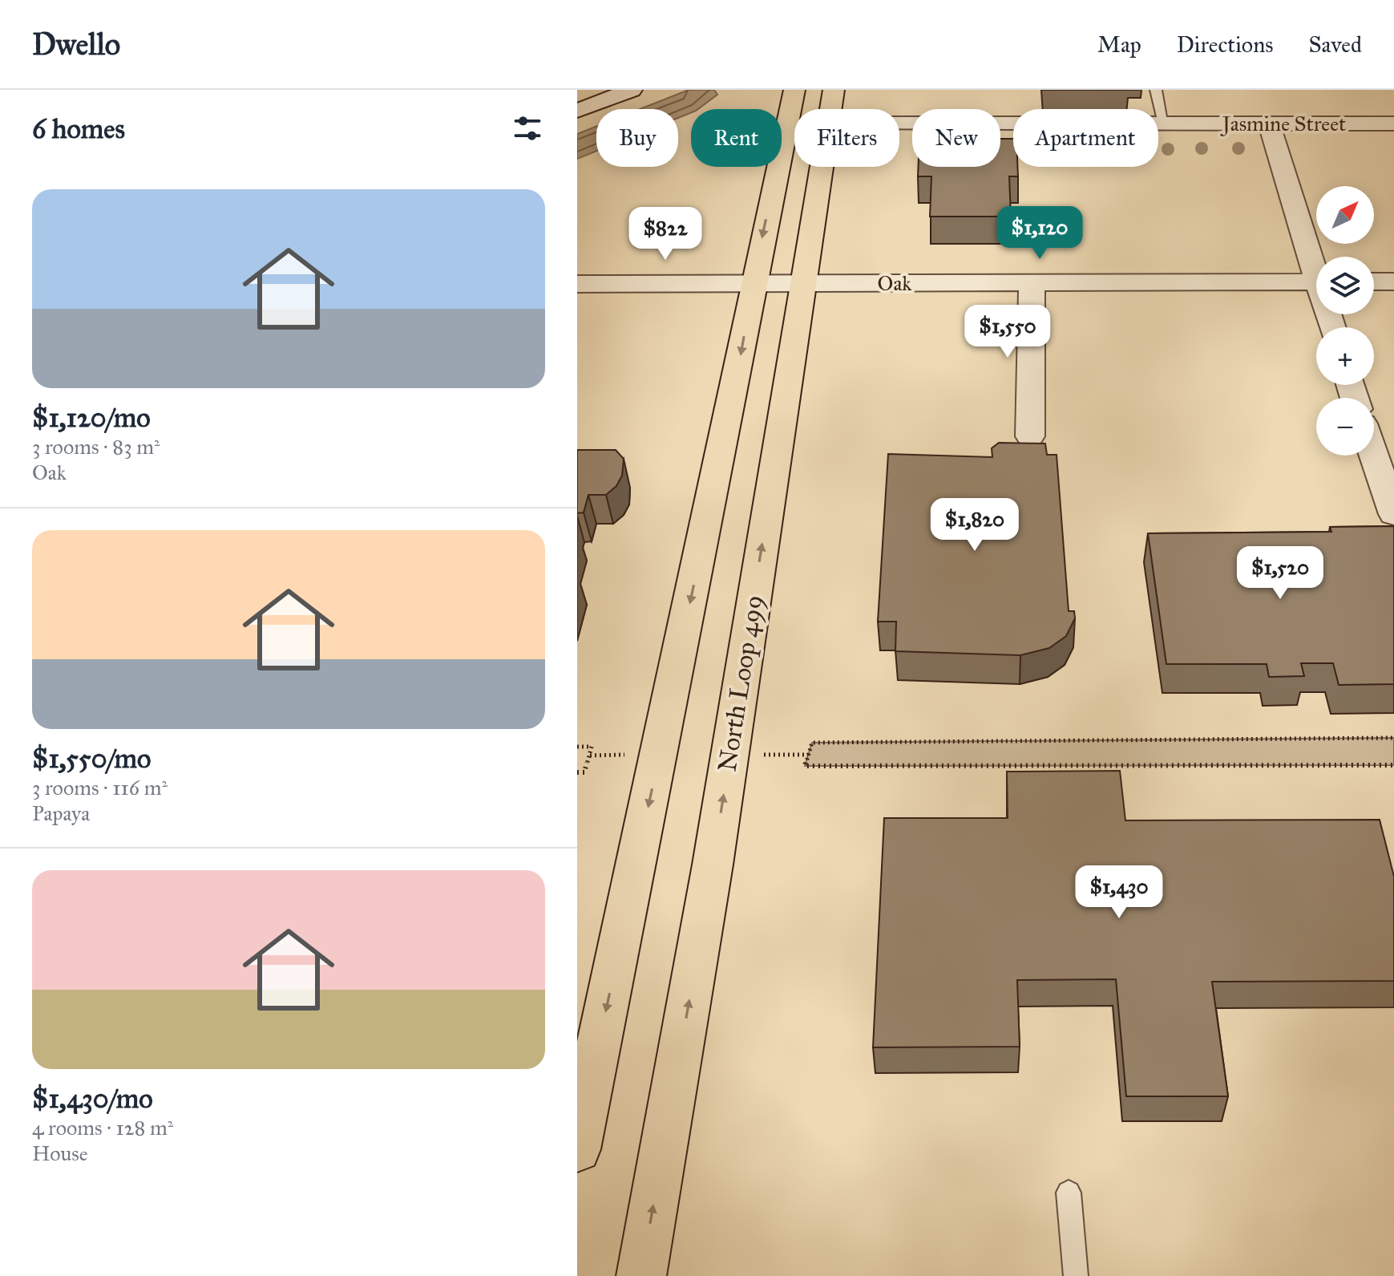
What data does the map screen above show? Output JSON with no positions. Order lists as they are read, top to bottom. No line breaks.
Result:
{"streets":{"main road":["North Loop 499"],"street":["Jasmine Street","Oak"]},"crossings":[["Jasmine Street","North Loop 499"],["Oak","North Loop 499"]],"north":"top right","page":{"header":"Dwello","nav":["Map","Directions","Saved"],"heading":"6 homes","chip":["Buy","Rent","Filters","New","Apartment"],"list":[{"name":"$1,120/mo","note":"3 rooms · 83 m² · Oak"},{"name":"$1,550/mo","note":"3 rooms · 116 m² · Papaya"},{"name":"$1,430/mo","note":"4 rooms · 128 m² · House"}],"map_buttons":["+","−"],"price":["$1,120","$822","$1,550","$1,820","$1,520","$1,430"]}}
